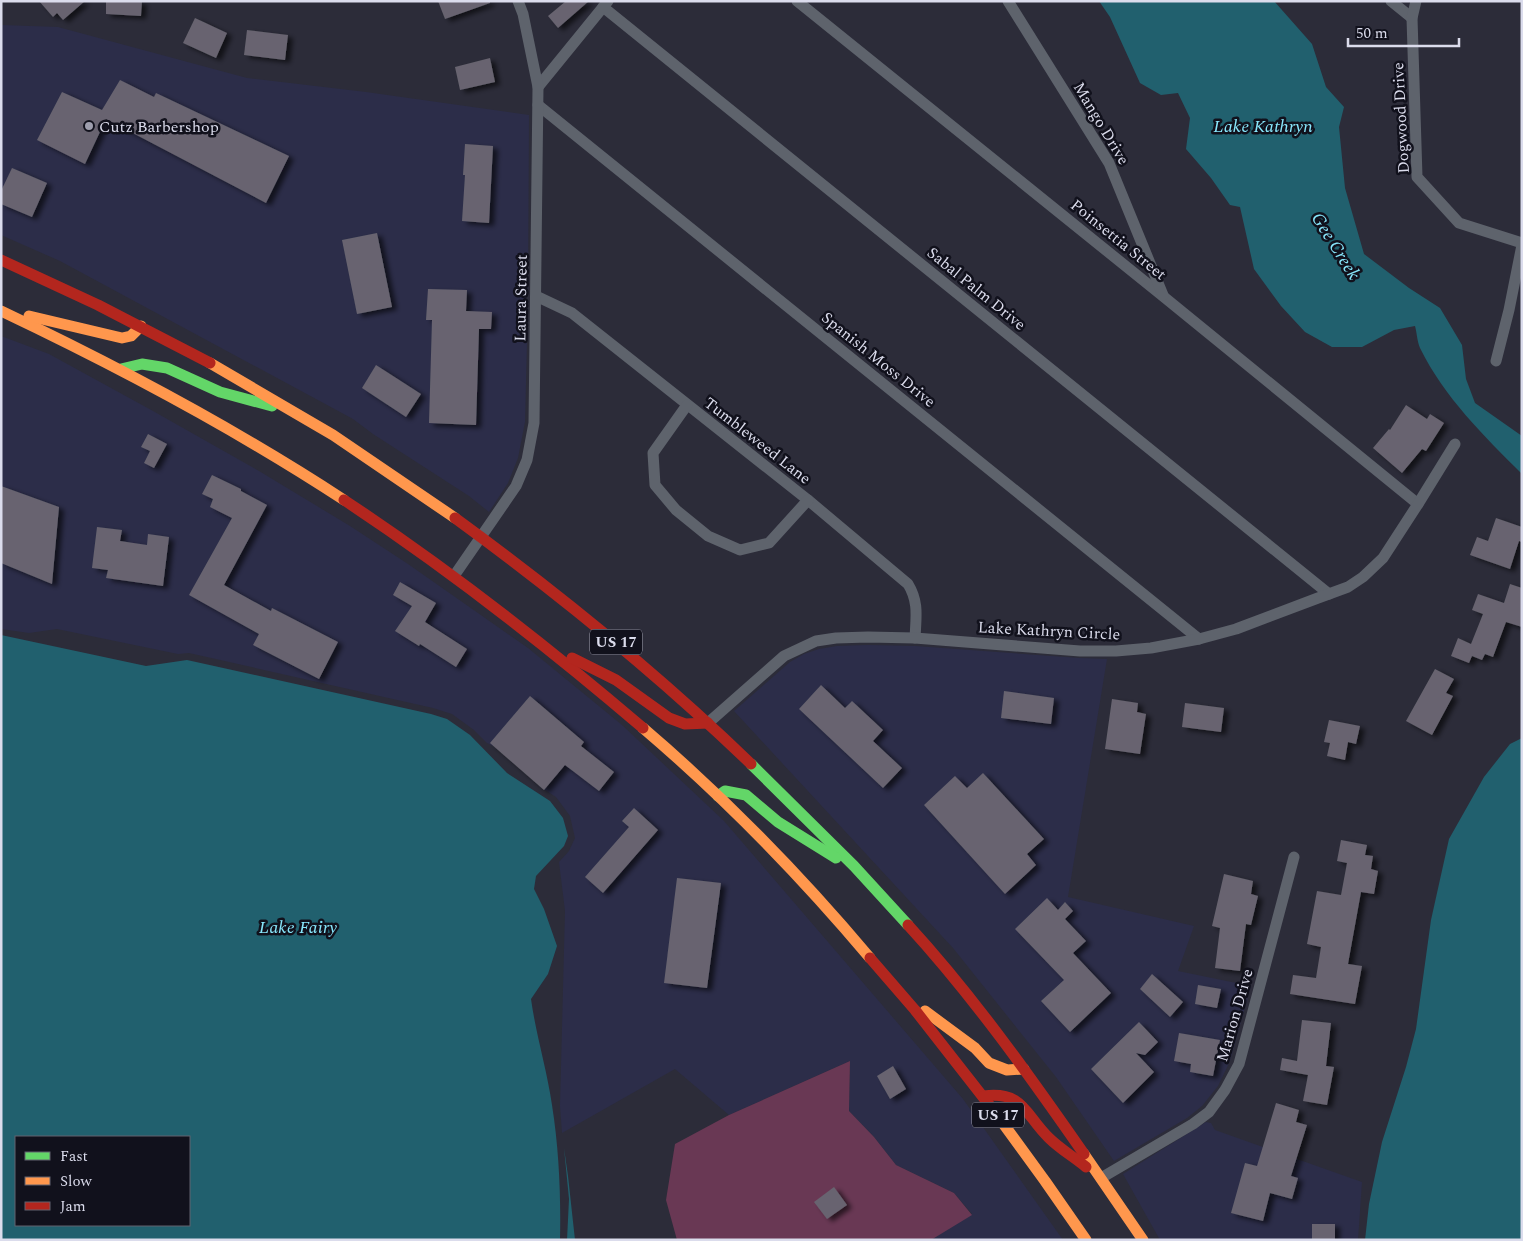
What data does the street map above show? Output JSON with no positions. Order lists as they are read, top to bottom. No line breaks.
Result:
{"streets":{"main road":["US 17"],"street":["Dogwood Drive","Mango Drive","Poinsettia Street","Sabal Palm Drive","Laura Street","Spanish Moss Drive","Tumbleweed Lane","Lake Kathryn Circle","Marion Drive"]},"crossings":[["Mango Drive","Poinsettia Street"],["Poinsettia Street","Lake Kathryn Circle"],["Sabal Palm Drive","Lake Kathryn Circle"],["Laura Street","Spanish Moss Drive"],["Laura Street","Tumbleweed Lane"],["Laura Street","US 17"],["Spanish Moss Drive","Lake Kathryn Circle"],["Tumbleweed Lane","Lake Kathryn Circle"],["Lake Kathryn Circle","US 17"],["US 17","Marion Drive"]],"water":["Lake Kathryn","Gee Creek","Lake Fairy"],"places":["Cutz Barbershop"],"legend":["Fast","Slow","Jam"],"scale_bar":"50 m"}
